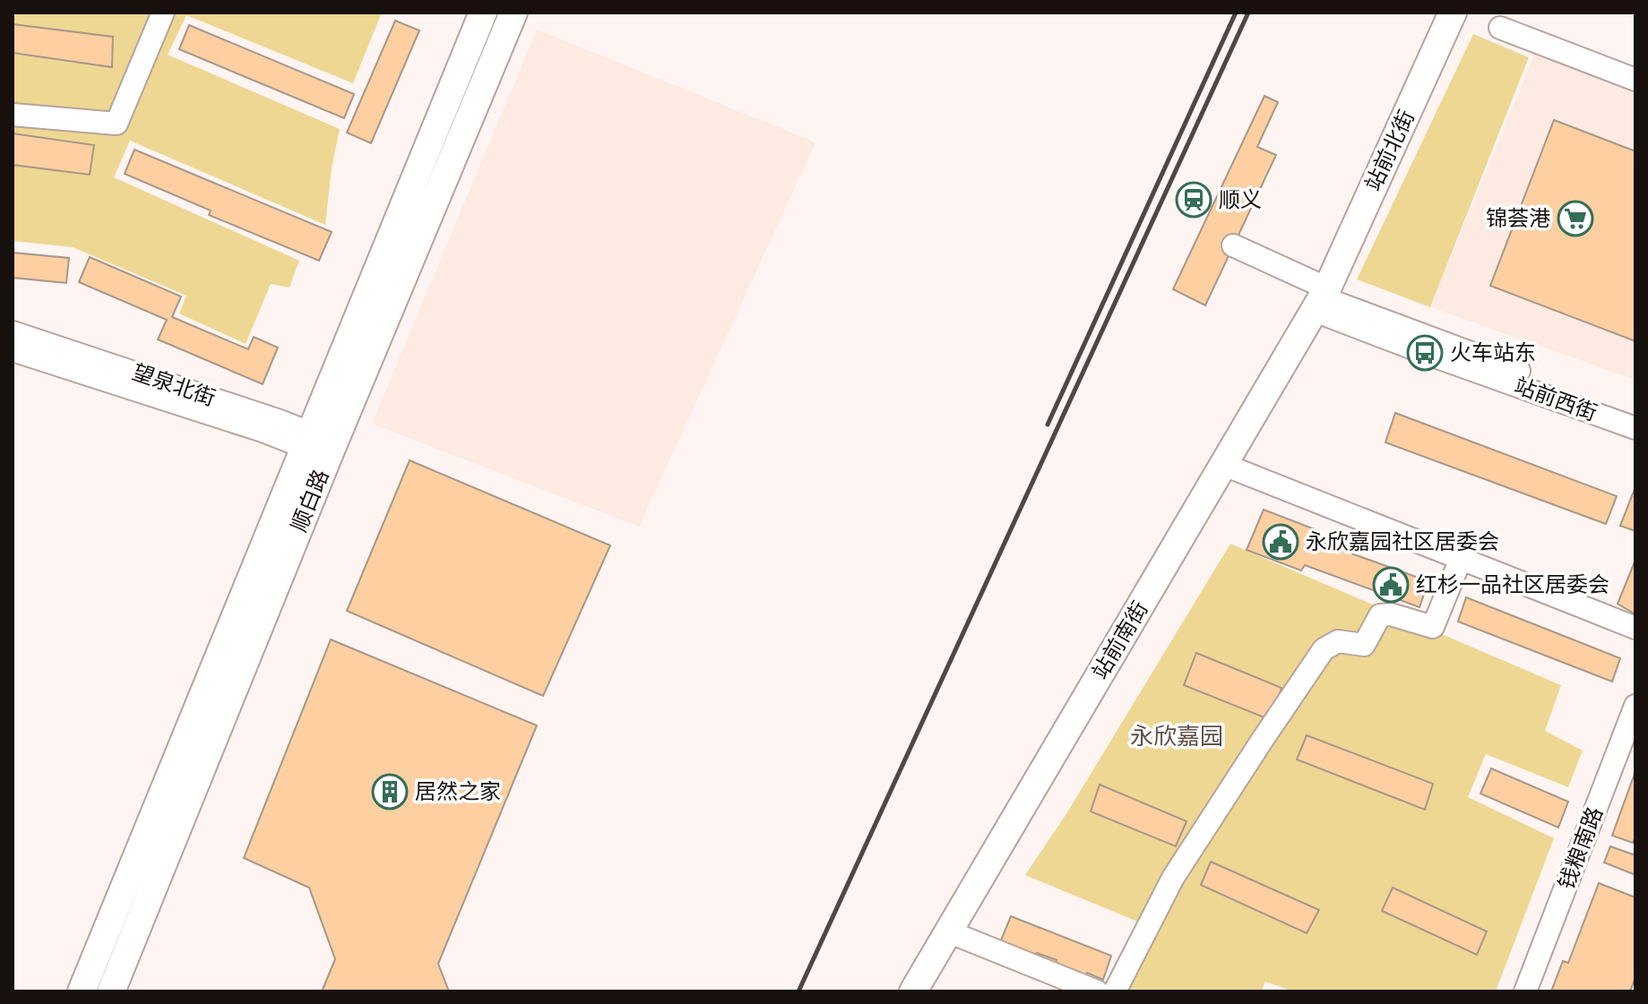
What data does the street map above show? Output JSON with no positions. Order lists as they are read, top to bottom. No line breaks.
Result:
{"streets":{"main road":["站前北街","顺白路","站前南街"],"street":["望泉北街","站前西街","钱粮南路"]},"crossings":[["站前北街","站前西街"],["站前北街","站前南街"],["望泉北街","顺白路"],["站前西街","站前南街"]],"districts":["永欣嘉园"],"places":{"station":["顺义"],"supermarket":["锦荟港"],"bus stop":["火车站东"],"public building":["永欣嘉园社区居委会","红杉一品社区居委会"],"building":["居然之家"]}}
